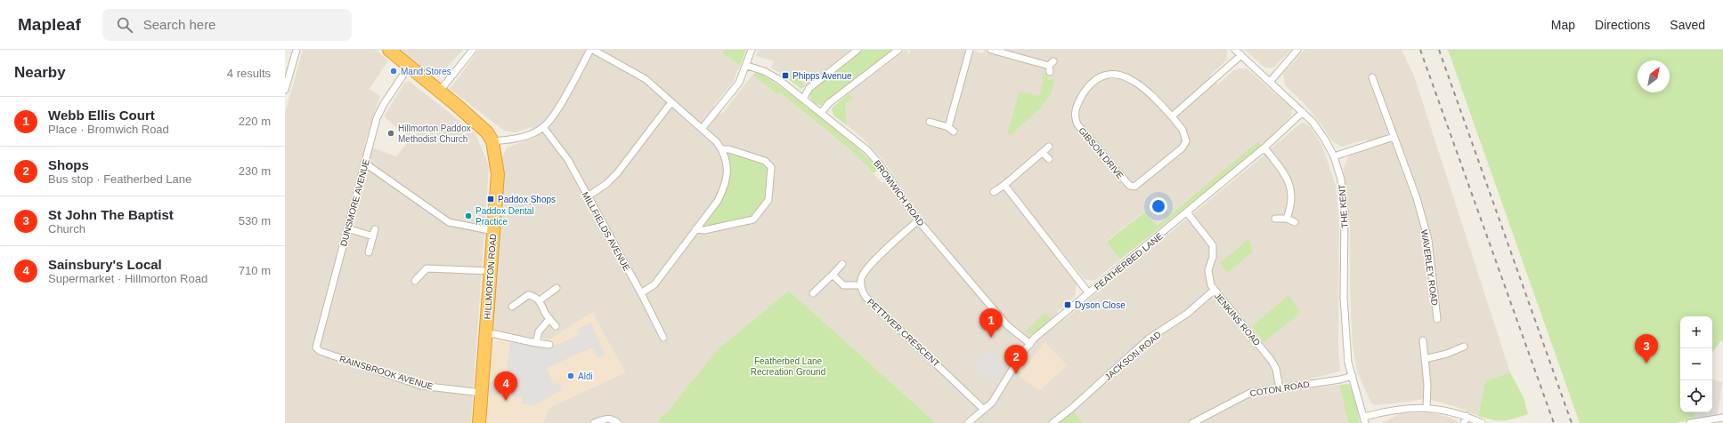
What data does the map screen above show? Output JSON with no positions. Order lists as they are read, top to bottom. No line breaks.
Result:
{"streets":{"highway":["HILLMORTON ROAD"],"street":["GIBSON DRIVE","BROMWICH ROAD","DUNSMORE AVENUE","THE KENT","MILLFIELDS AVENUE","FEATHERBED LANE","WAVERLEY ROAD","JENKINS ROAD","PETTIVER CRESCENT","JACKSON ROAD","RAINSBROOK AVENUE","COTON ROAD"]},"crossings":[["BROMWICH ROAD","FEATHERBED LANE"],["DUNSMORE AVENUE","RAINSBROOK AVENUE"],["THE KENT","FEATHERBED LANE"],["THE KENT","COTON ROAD"],["FEATHERBED LANE","JENKINS ROAD"],["FEATHERBED LANE","PETTIVER CRESCENT"],["HILLMORTON ROAD","RAINSBROOK AVENUE"],["JENKINS ROAD","JACKSON ROAD"],["JENKINS ROAD","COTON ROAD"]],"parks":["Featherbed Lane Recreation Ground"],"places":{"other":["Mand Stores","Hillmorton Paddox Methodist Church","Paddox Dental Practice","Aldi"],"transit":["Phipps Avenue","Paddox Shops","Dyson Close"]},"north":"top right","page":{"header":"Mapleaf","search":"Search here","nav":["Map","Directions","Saved"],"heading":["Nearby","4 results"],"list":[{"mark":"1","name":"Webb Ellis Court","note":"Place · Bromwich Road","value":"220 m"},{"mark":"2","name":"Shops","note":"Bus stop · Featherbed Lane","value":"230 m"},{"mark":"3","name":"St John The Baptist","note":"Church","value":"530 m"},{"mark":"4","name":"Sainsbury's Local","note":"Supermarket · Hillmorton Road","value":"710 m"}],"pins":["1","3","2","4"],"map_buttons":["+","−"]}}
